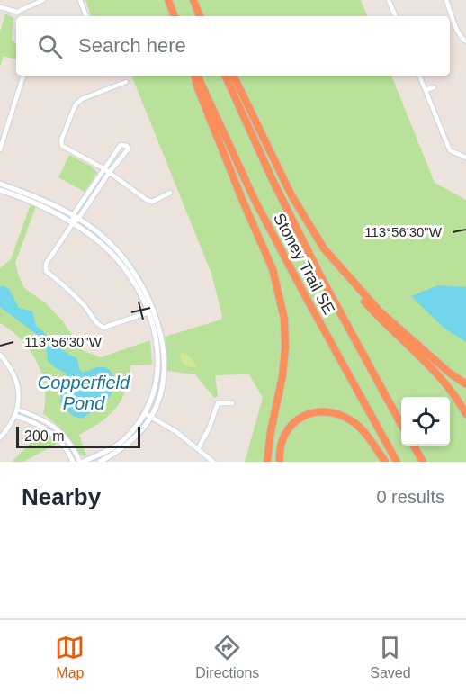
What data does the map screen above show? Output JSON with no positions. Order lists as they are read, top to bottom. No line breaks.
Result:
{"streets":{"highway":["Stoney Trail SE"]},"water":["Copperfield Pond"],"scale_bar":"200 m","page":{"search":"Search here","scale":"200 m","heading":["Nearby","0 results"],"nav":["Map","Directions","Saved"]},"coordinates":["113°56'30\"W"]}
